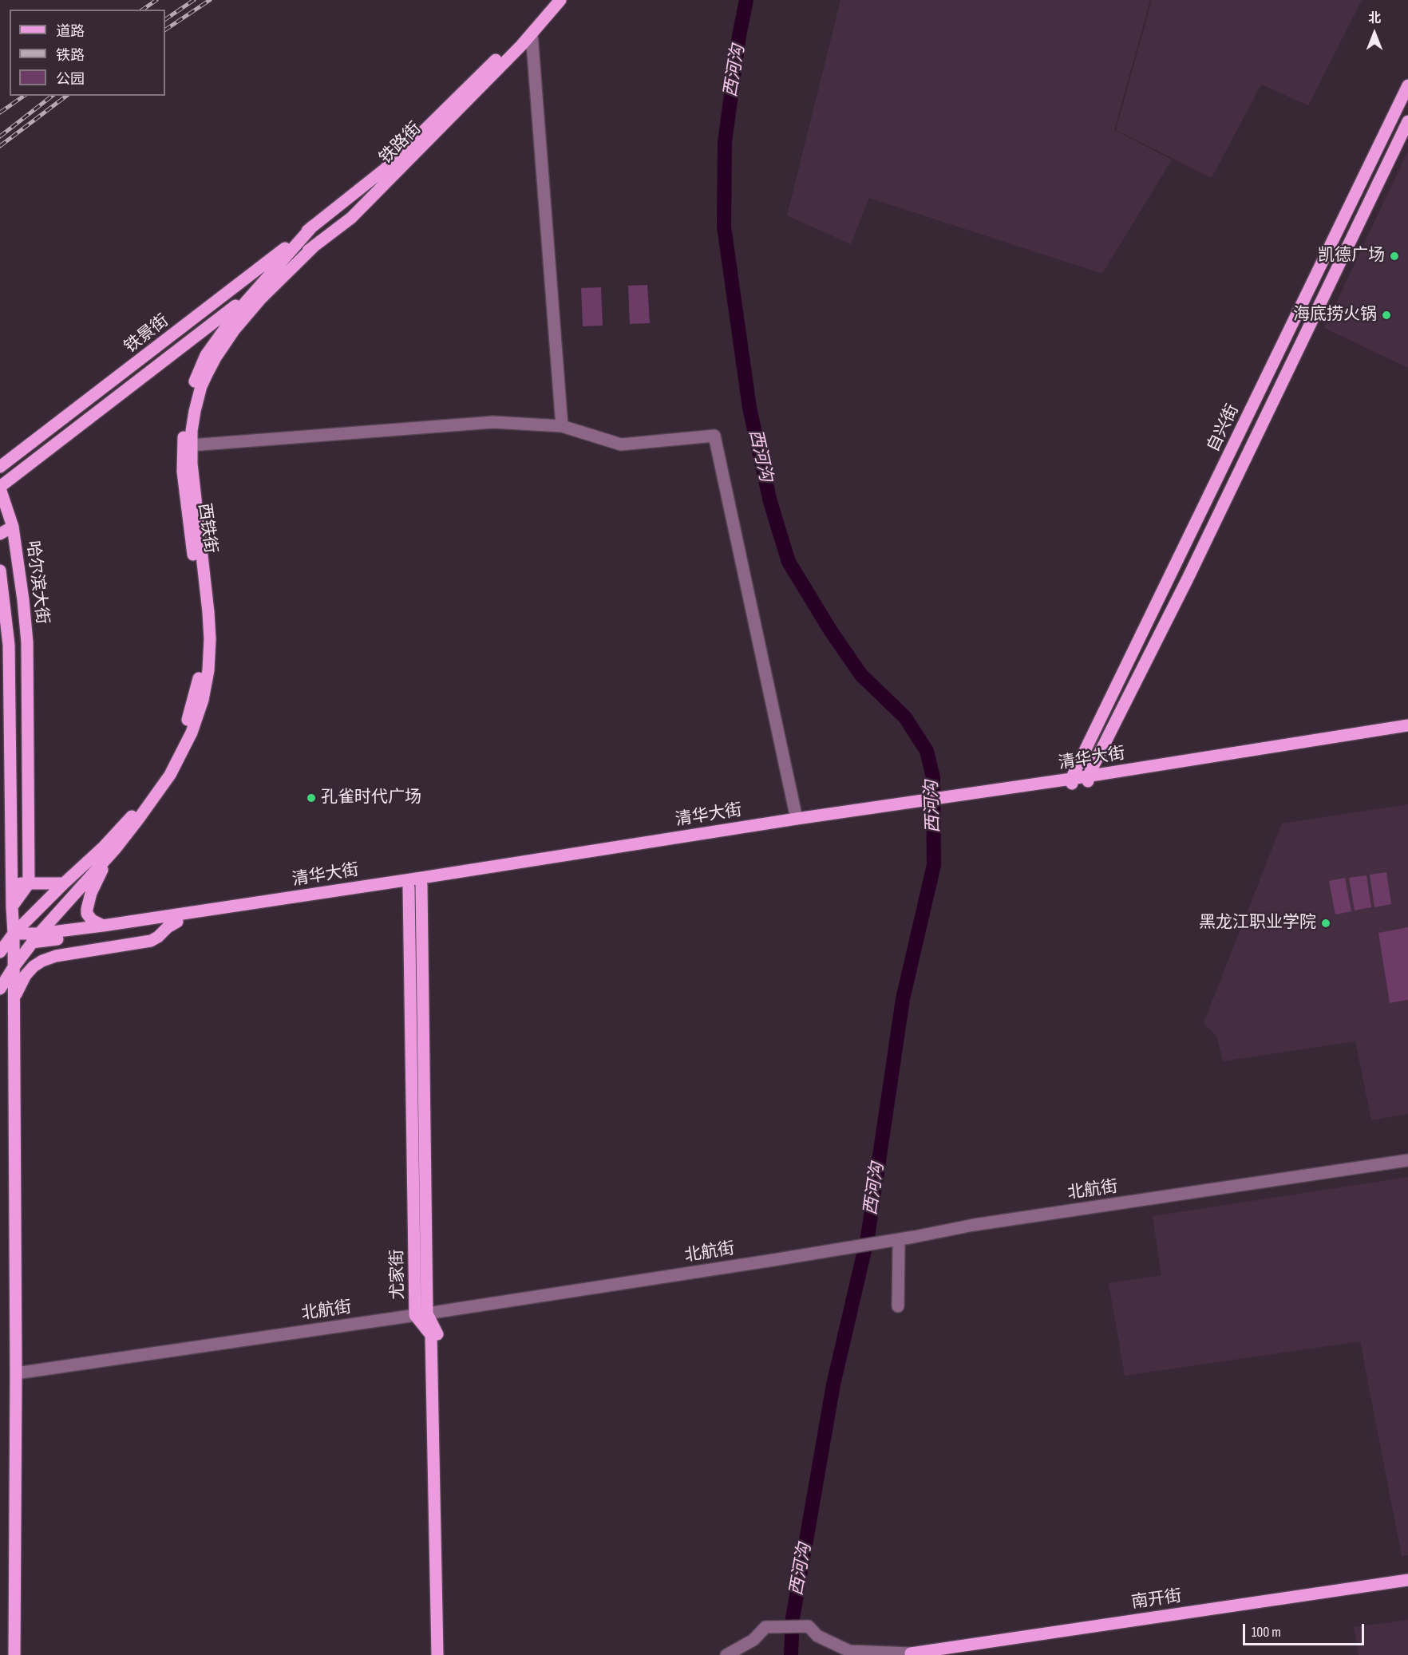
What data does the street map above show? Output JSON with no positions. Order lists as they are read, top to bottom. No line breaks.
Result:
{"streets":{"main road":["铁路街","铁景街","自兴街","西铁街","哈尔滨大街","清华大街","尤家街","南开街"],"street":["北航街"]},"crossings":[["铁路街","铁景街"],["铁路街","西铁街"],["铁景街","西铁街"],["铁景街","哈尔滨大街"],["自兴街","清华大街"],["清华大街","尤家街"],["北航街","尤家街"]],"water":["西河沟"],"places":["凯德广场","海底捞火锅","孔雀时代广场","黑龙江职业学院"],"legend":["道路","铁路","公园"],"scale_bar":"100 m","north":"top"}
